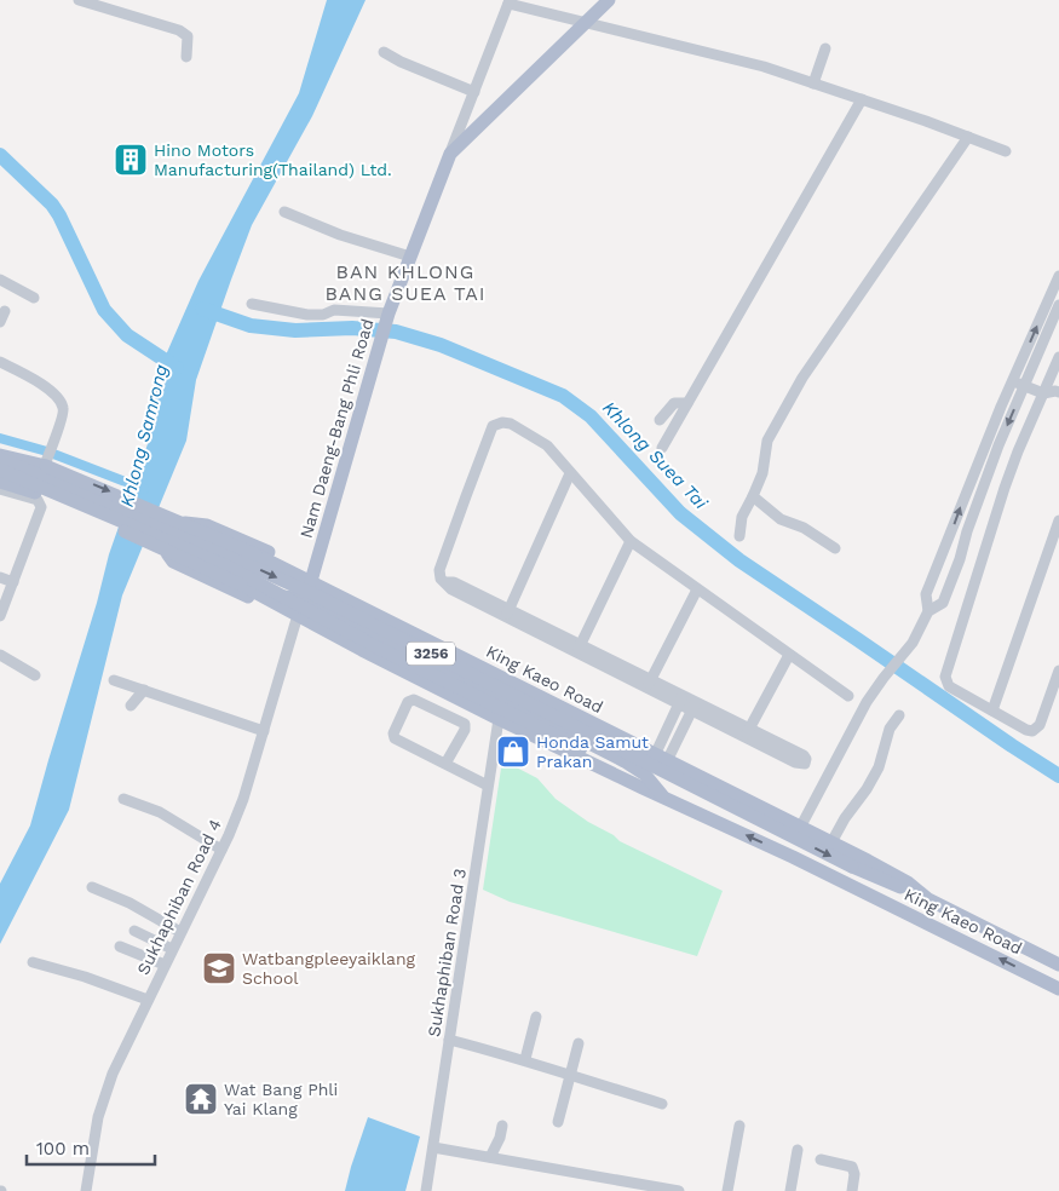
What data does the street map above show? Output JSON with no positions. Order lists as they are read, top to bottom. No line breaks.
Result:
{"streets":{"main road":["Nam Daeng-Bang Phli Road","3256","King Kaeo Road"],"street":["Sukhaphiban Road 4","Sukhaphiban Road 3"]},"crossings":[["Nam Daeng-Bang Phli Road","King Kaeo Road"],["3256","King Kaeo Road"],["King Kaeo Road","Sukhaphiban Road 4"],["King Kaeo Road","Sukhaphiban Road 3"]],"districts":["BAN KHLONG BANG SUEA TAI"],"water":["Khlong Samrong","Khlong Suea Tai"],"places":{"building":["Hino Motors Manufacturing(Thailand) Ltd."],"shop":["Honda Samut Prakan"],"school or university":["Watbangpleeyaiklang School"],"temple":["Wat Bang Phli Yai Klang"]},"scale_bar":"100 m"}
